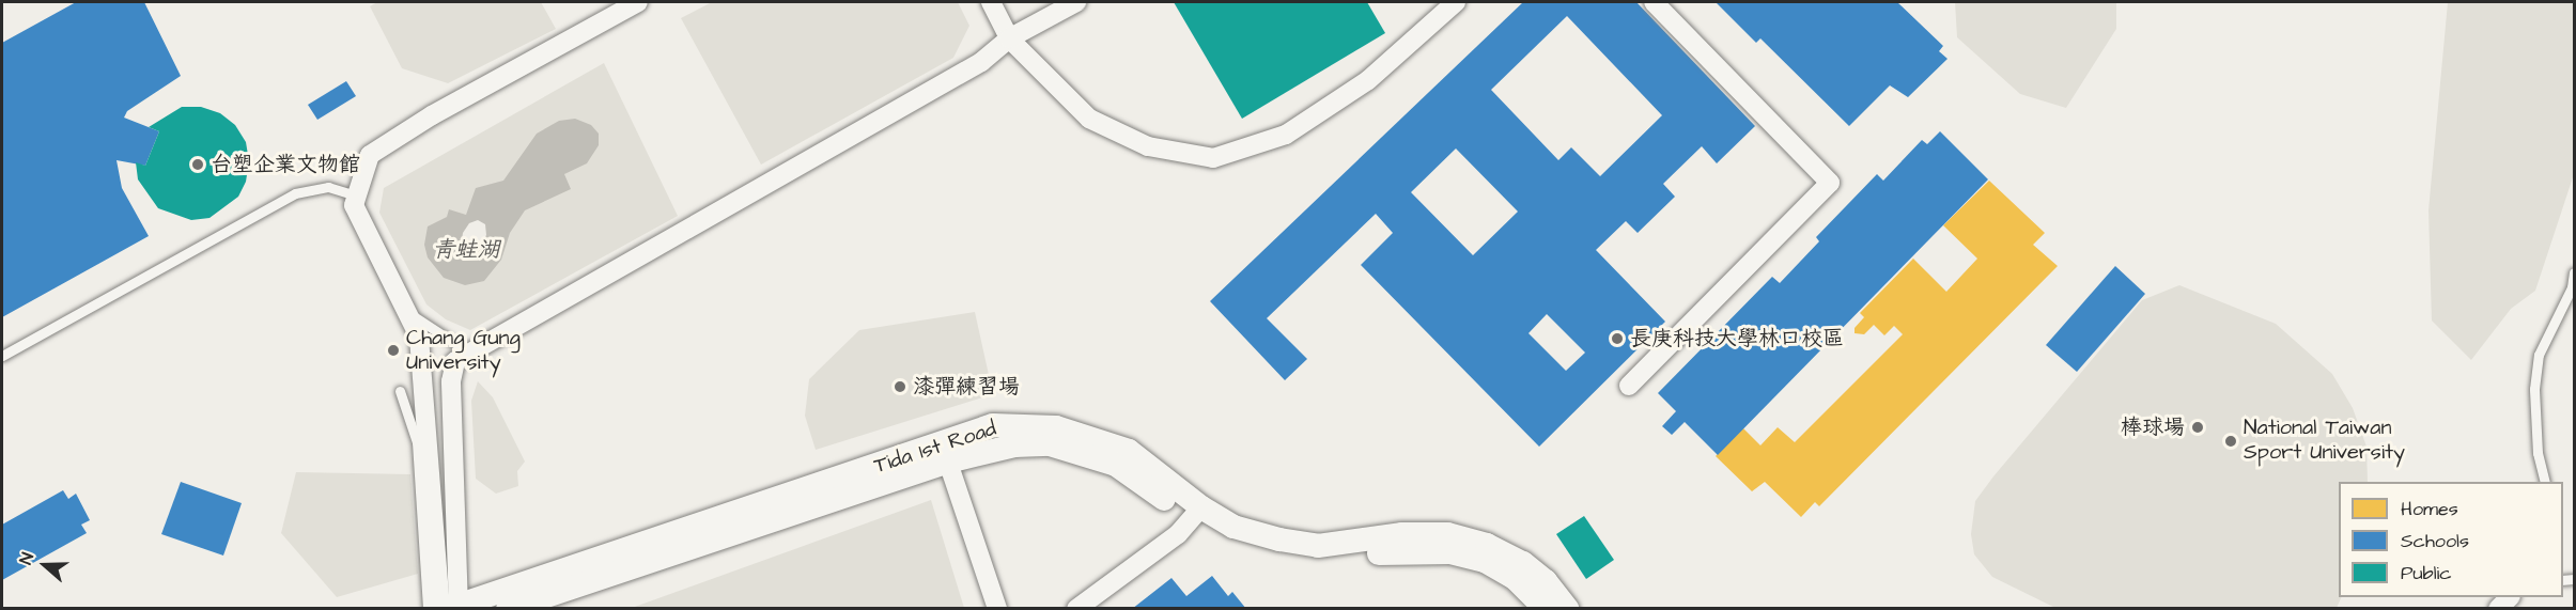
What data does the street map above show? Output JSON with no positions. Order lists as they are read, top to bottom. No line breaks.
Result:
{"streets":{"street":["Tida 1st Road"]},"water":["青蛙湖"],"places":["台塑企業文物館","長庚科技大學林口校區","Chang Gung University","漆彈練習場","棒球場","National Taiwan Sport University"],"legend":["Homes","Schools","Public"],"north":"left"}
